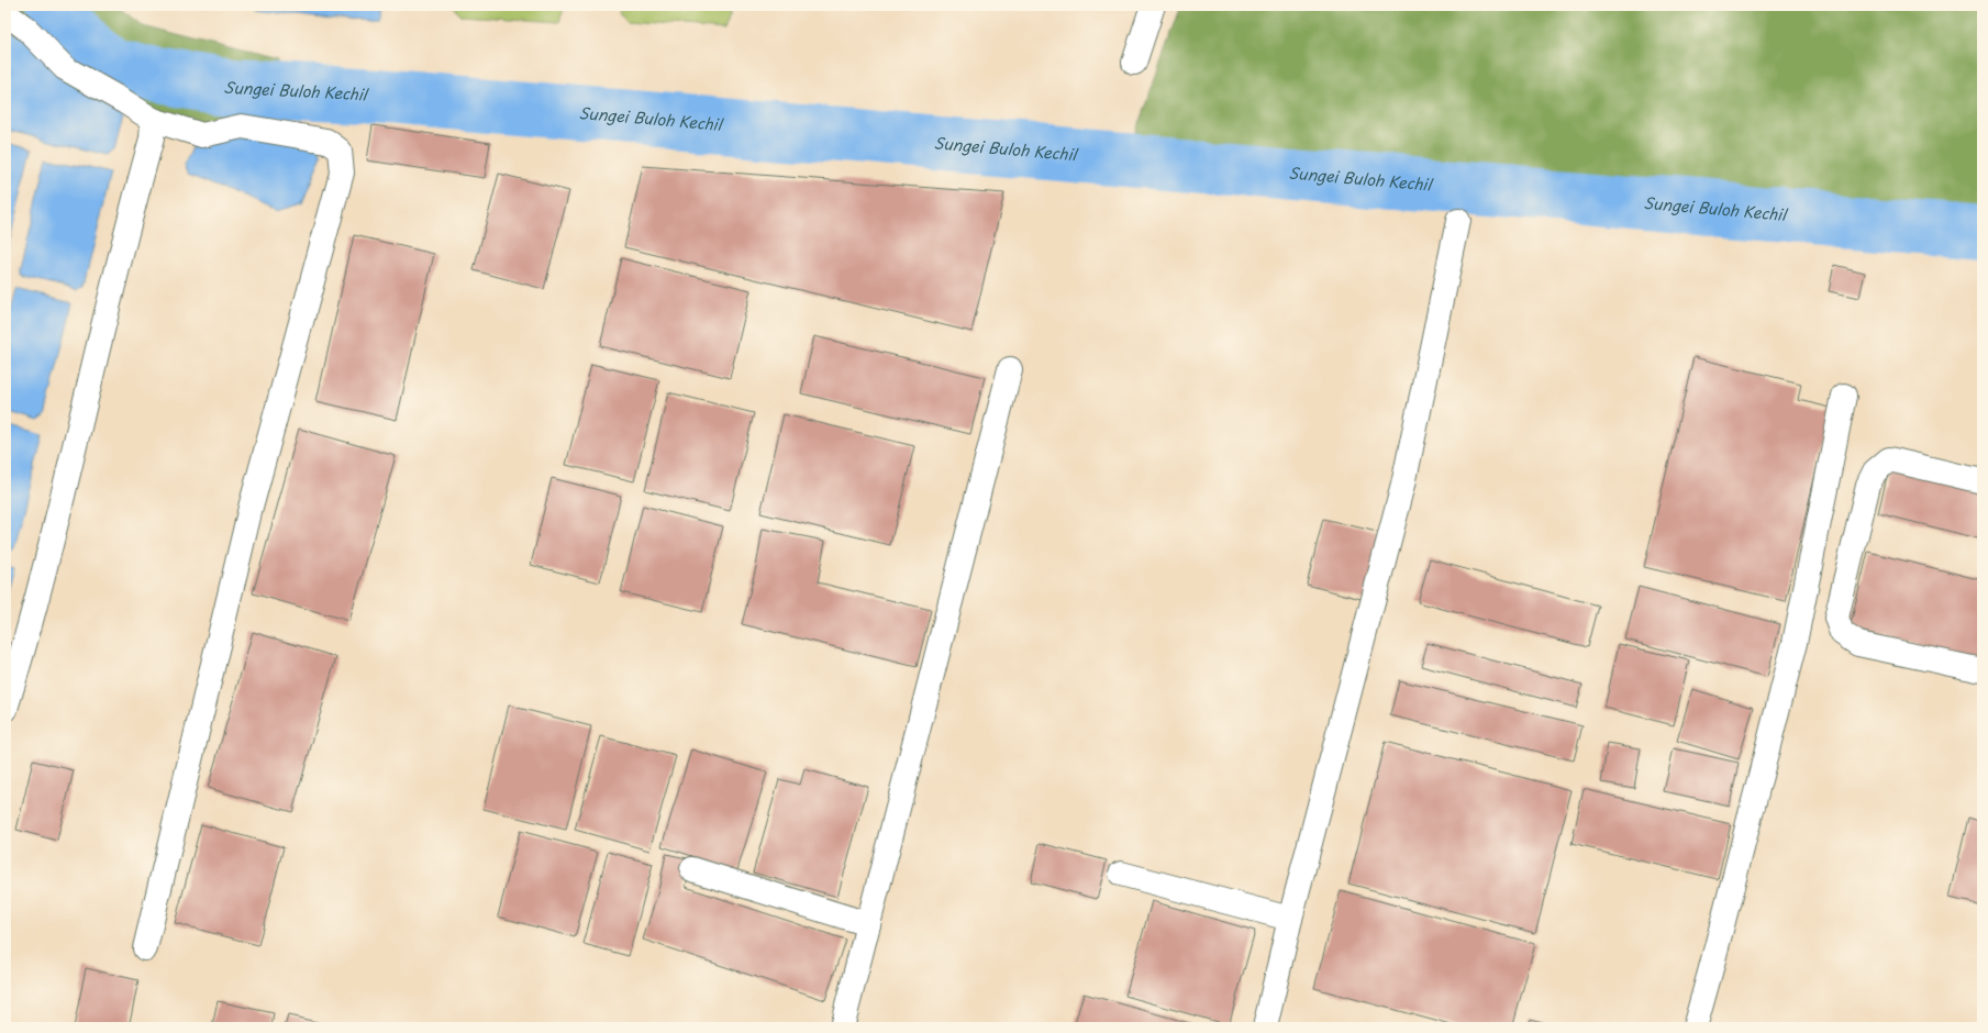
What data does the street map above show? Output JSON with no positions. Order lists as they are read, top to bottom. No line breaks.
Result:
{"water":["Sungei Buloh Kechil"]}
